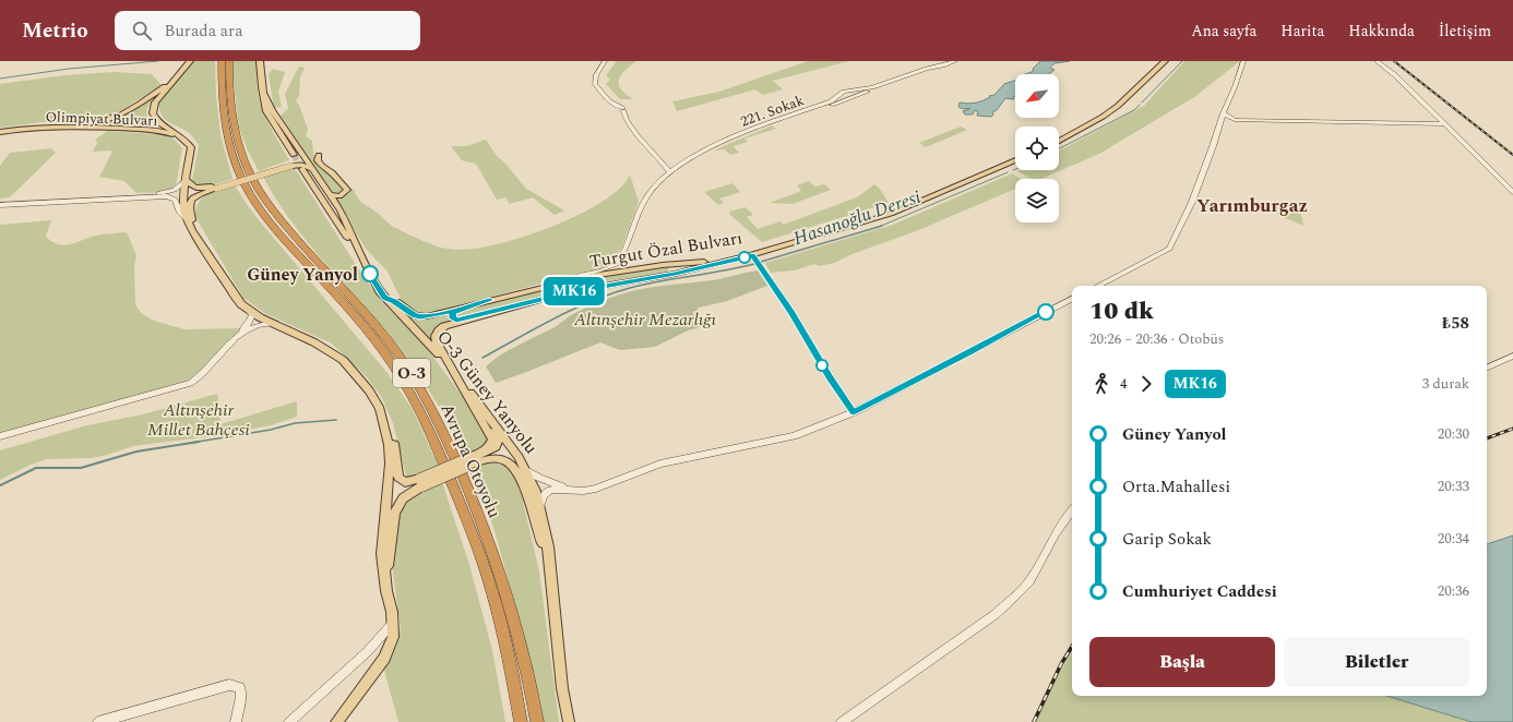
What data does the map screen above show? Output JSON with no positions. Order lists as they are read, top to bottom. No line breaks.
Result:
{"streets":{"highway":["O-3","Avrupa Otoyolu"],"main road":["Olimpiyat Bulvarı","Turgut Özal Bulvarı","O-3 Güney Yanyolu"],"street":["221. Sokak"]},"crossings":[["221. Sokak","Turgut Özal Bulvarı"],["Turgut Özal Bulvarı","O-3 Güney Yanyolu"]],"districts":["Yarımburgaz"],"water":["Hasanoğlu Deresi"],"parks":["Altınşehir Mezarlığı","Altınşehir Millet Bahçesi"],"places":["Güney Yanyol"],"lines":["bus line MK16"],"north":"bottom left","page":{"header":"Metrio","search":"Burada ara","nav":["Ana sayfa","Harita","Hakkında","İletişim"],"on_map":"MK16","heading":["10 dk","20:26 – 20:36 · Otobüs","₺58"],"legs":["4","MK16","3 durak"],"list":[{"name":"Güney Yanyol","value":"20:30"},{"name":"Orta.Mahallesi","value":"20:33"},{"name":"Garip Sokak","value":"20:34"},{"name":"Cumhuriyet Caddesi","value":"20:36"}],"buttons":["Başla","Biletler"]}}
